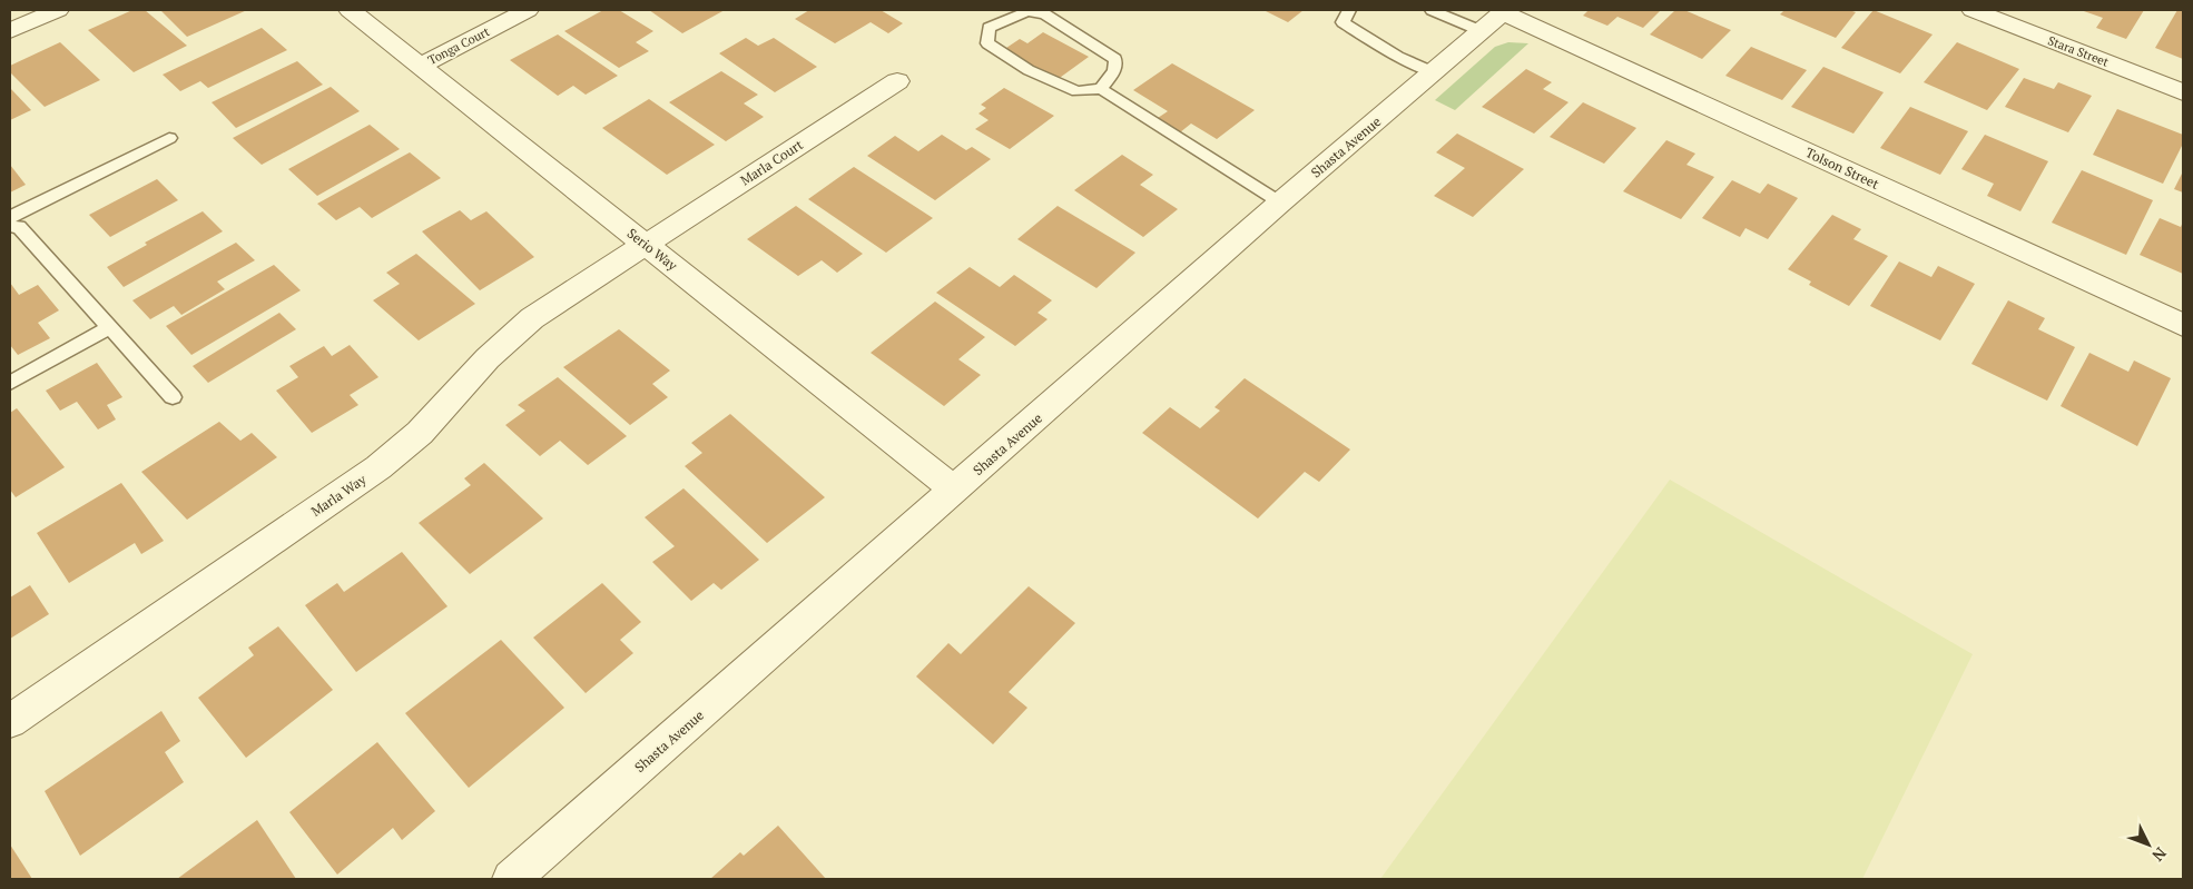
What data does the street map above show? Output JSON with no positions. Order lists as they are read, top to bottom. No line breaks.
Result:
{"streets":{"street":["Tonga Court","Stara Street","Shasta Avenue","Marla Court","Tolson Street","Serio Way","Marla Way"]},"crossings":[["Tonga Court","Serio Way"],["Shasta Avenue","Tolson Street"],["Shasta Avenue","Serio Way"],["Marla Court","Serio Way"],["Marla Court","Marla Way"],["Serio Way","Marla Way"]],"north":"bottom right"}
